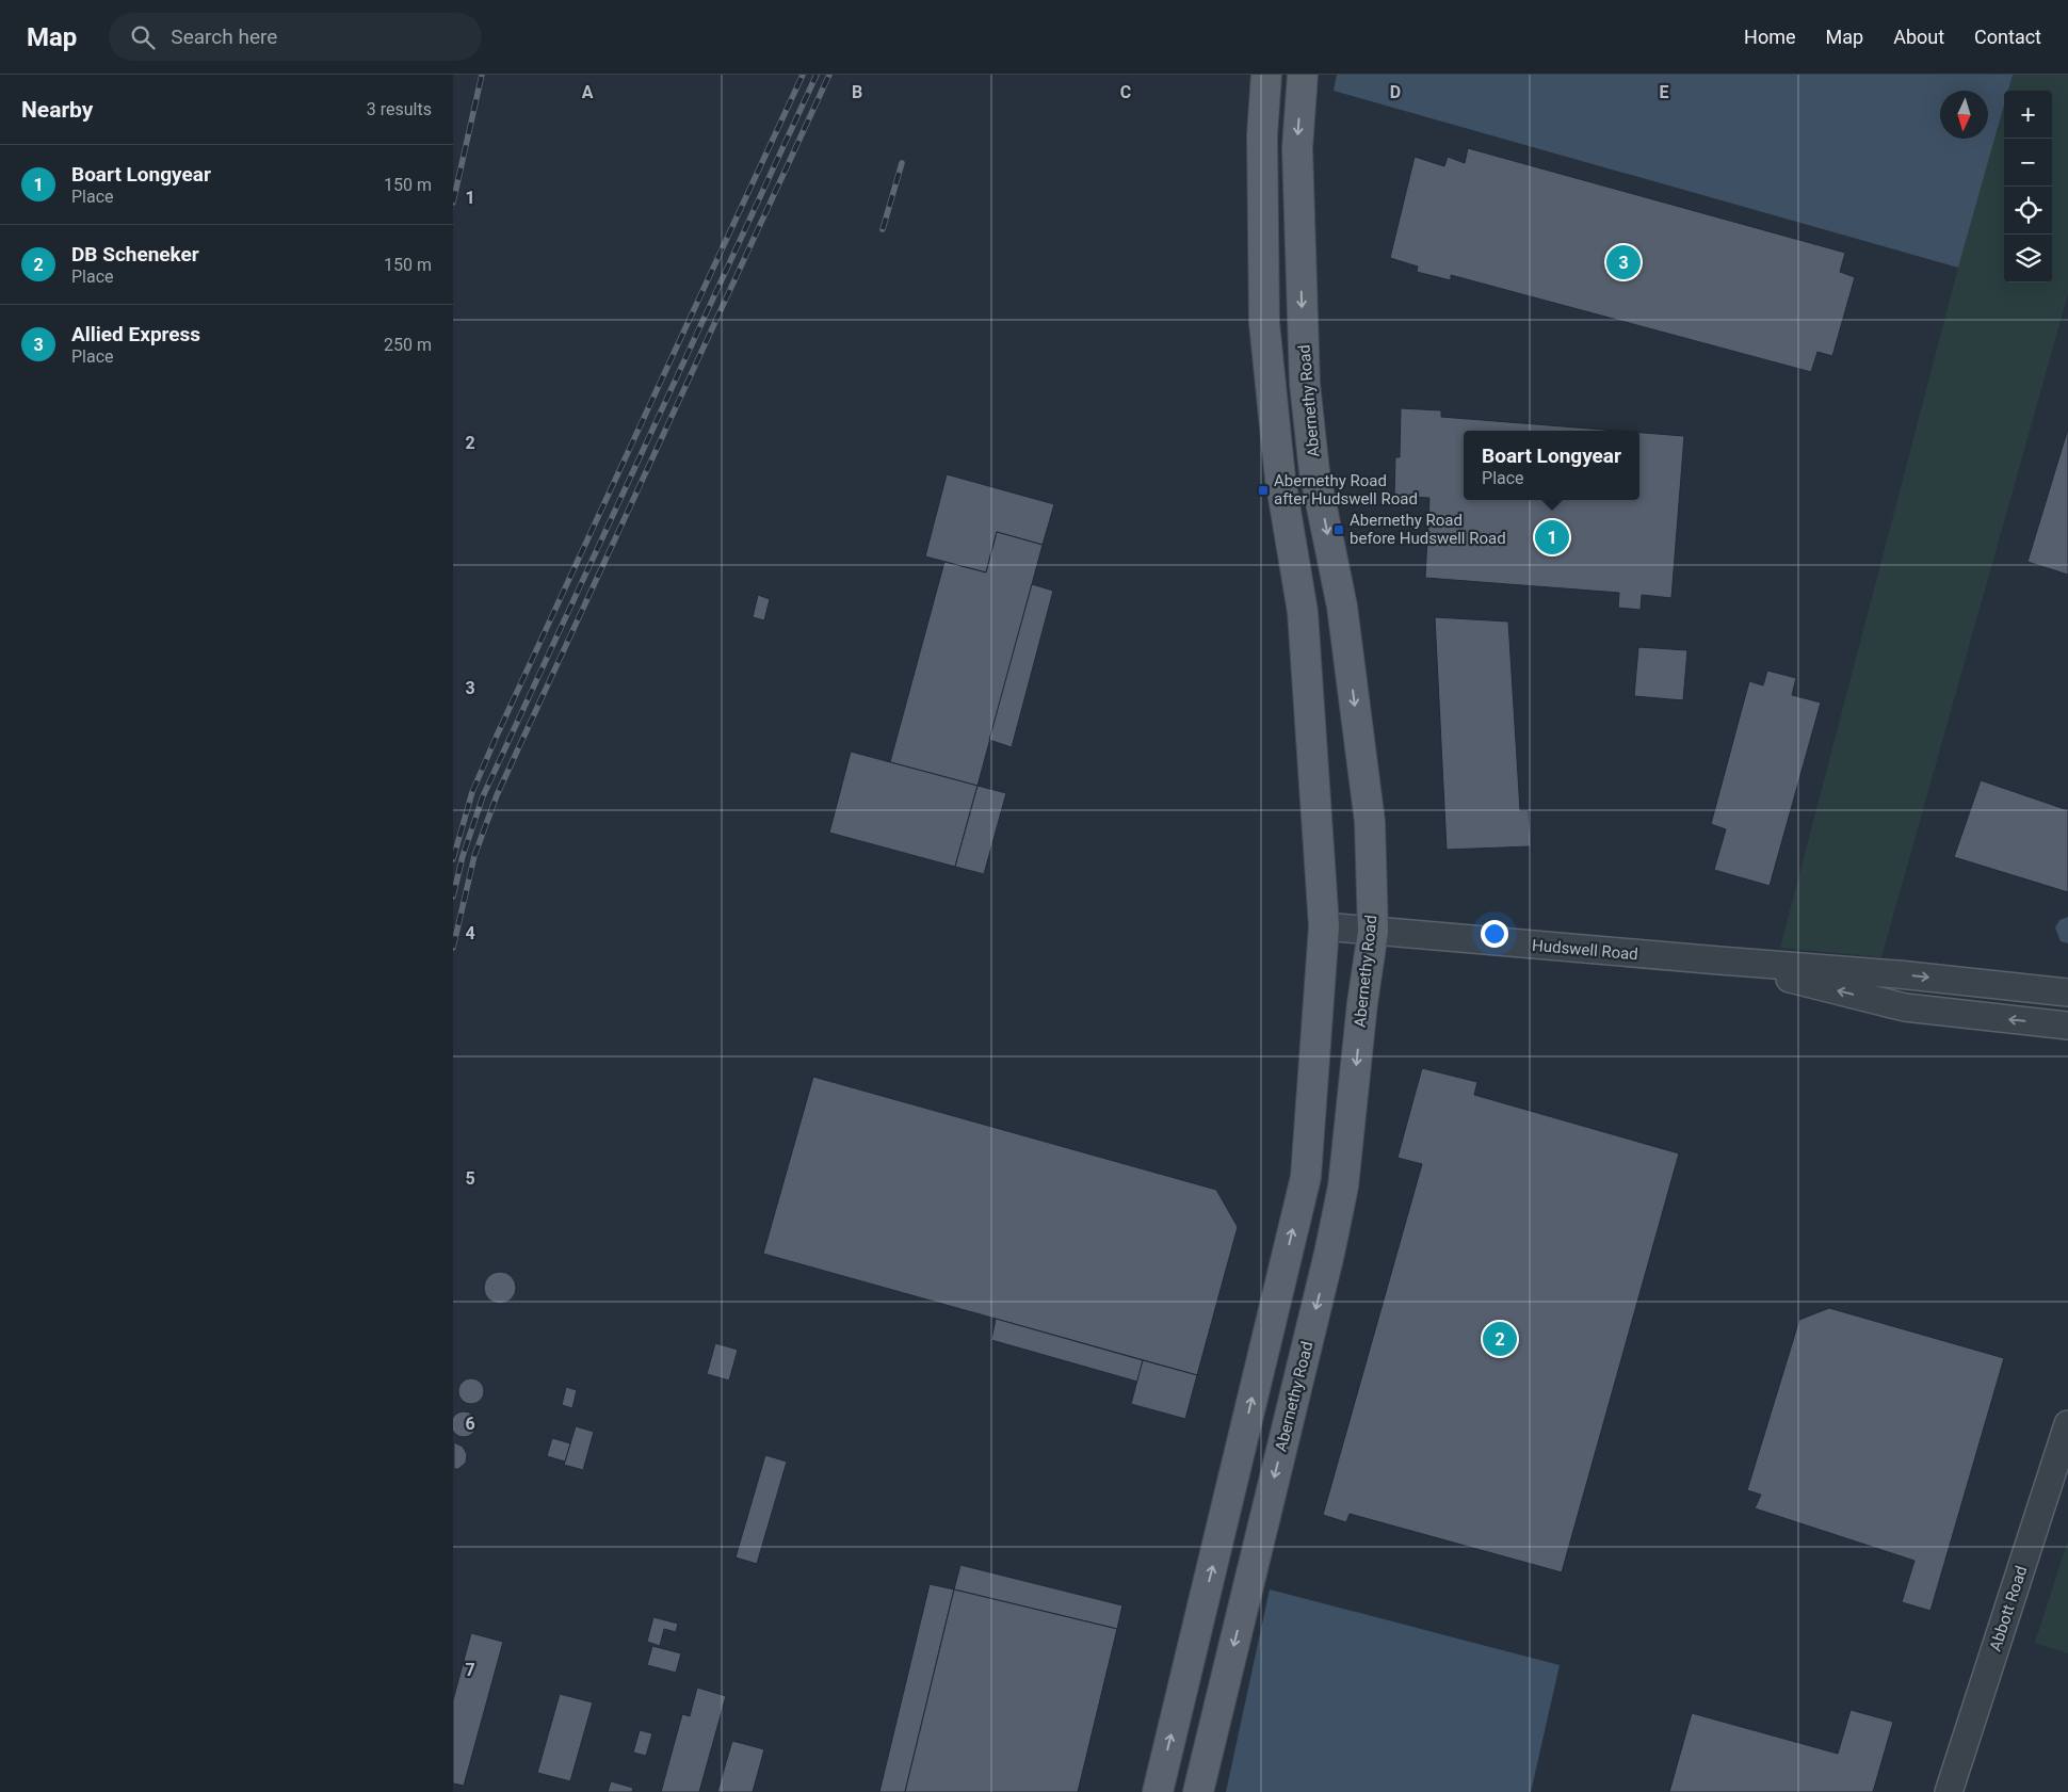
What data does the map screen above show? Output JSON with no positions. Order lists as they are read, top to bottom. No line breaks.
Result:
{"streets":{"main road":["Abernethy Road"],"street":["Hudswell Road","Abbott Road"]},"crossings":[["Abernethy Road","Hudswell Road"]],"places":{"transit":["Abernethy Road after Hudswell Road","Abernethy Road before Hudswell Road"]},"north":"bottom","page":{"header":"Map","search":"Search here","nav":["Home","Map","About","Contact"],"heading":["Nearby","3 results"],"map_buttons":["+","−"],"list":[{"mark":"1","name":"Boart Longyear","note":"Place","value":"150 m"},{"mark":"2","name":"DB Scheneker","note":"Place","value":"150 m"},{"mark":"3","name":"Allied Express","note":"Place","value":"250 m"}],"pins":["3","1","2"],"popup":["Boart Longyear","Place"]},"grid":{"columns":["A","B","C","D","E"],"rows":["1","2","3","4","5","6","7"]}}
